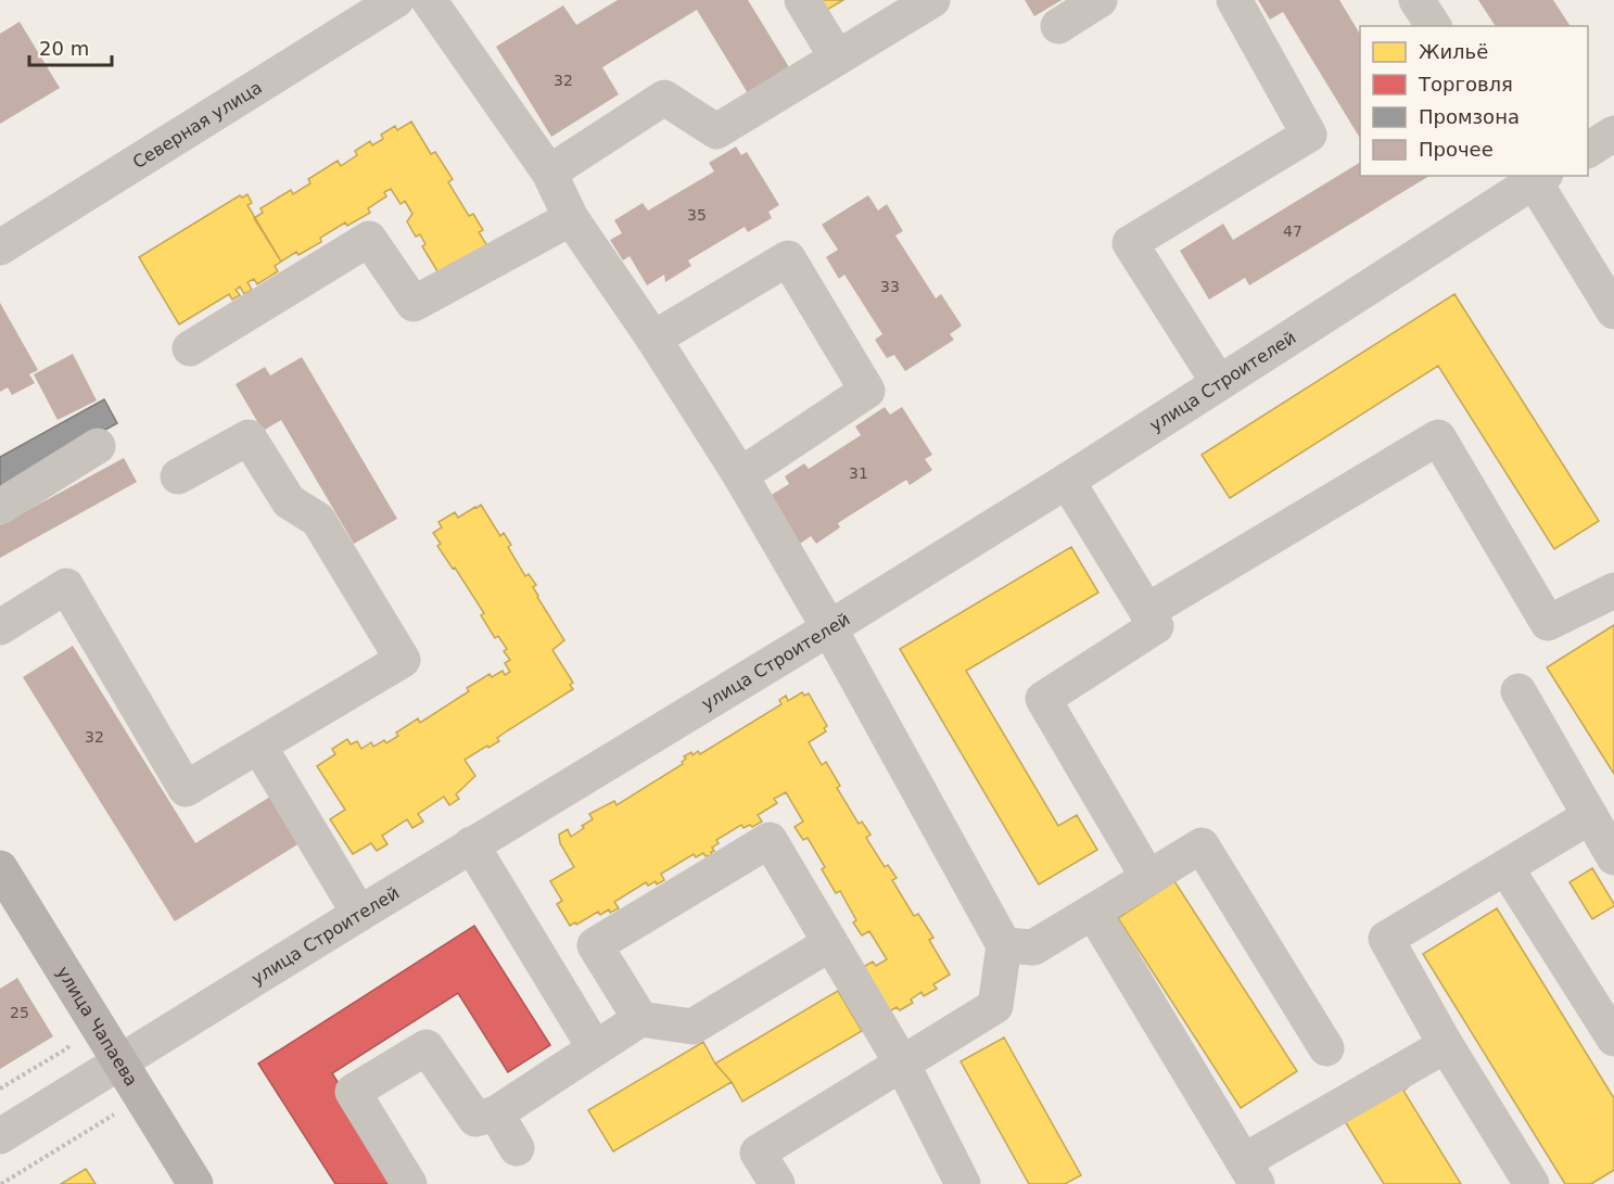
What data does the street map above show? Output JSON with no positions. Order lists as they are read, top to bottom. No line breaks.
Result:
{"streets":{"main road":["улица Чапаева"],"street":["Северная улица","улица Строителей"]},"crossings":[["улица Строителей","улица Чапаева"]],"house_numbers":["32","35","47","33","31","32","25"],"legend":["Жильё","Торговля","Промзона","Прочее"],"scale_bar":"20 m"}
